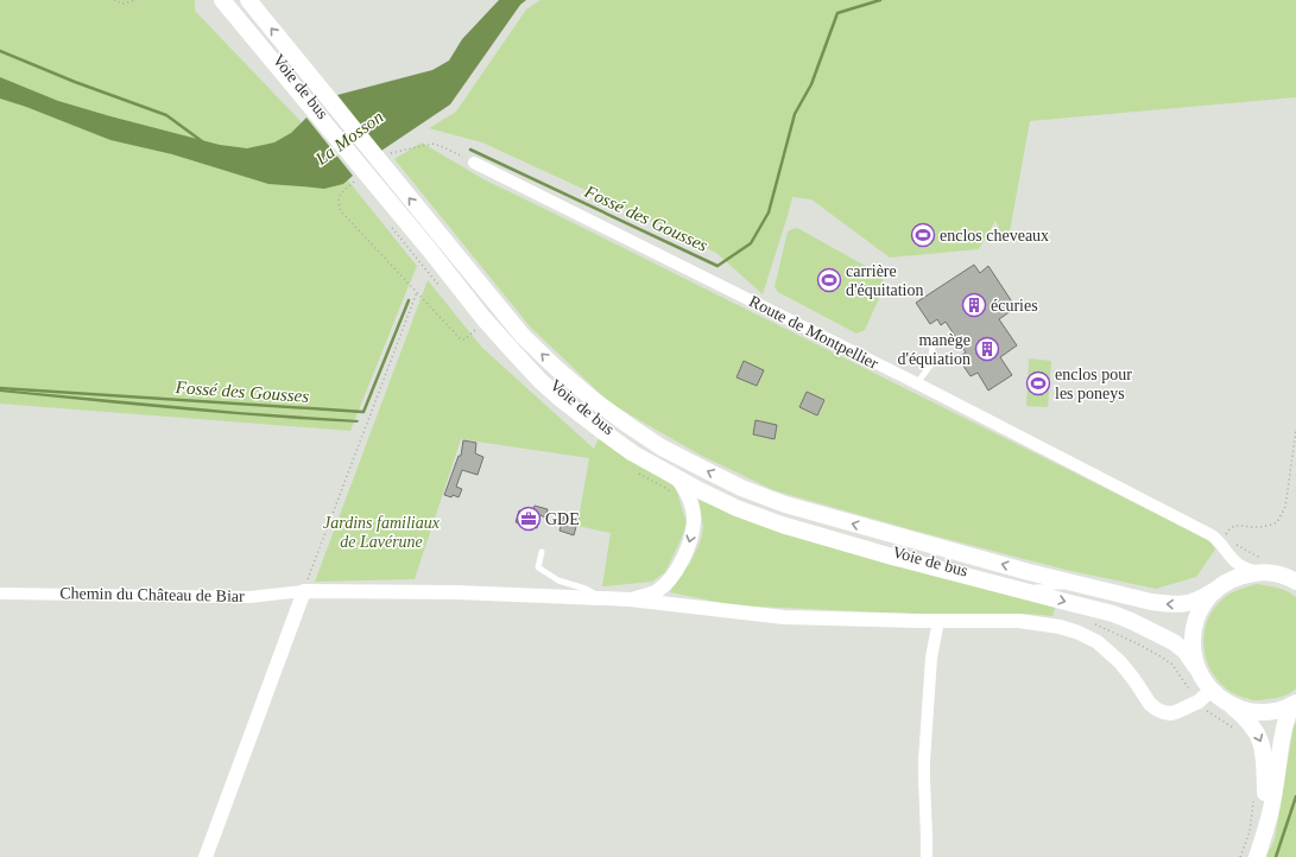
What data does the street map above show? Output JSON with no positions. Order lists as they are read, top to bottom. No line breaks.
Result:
{"streets":{"street":["Route de Montpellier","Chemin du Château de Biar"],"lane":["Voie de bus"]},"water":["La Mosson","Fossé des Gousses"],"parks":["Jardins familiaux de Lavérune"],"places":{"sports":["enclos cheveaux","carrière d'équitation","enclos pour les poneys"],"building":["écuries","manège d'équiation"],"office":["GDE"]}}
